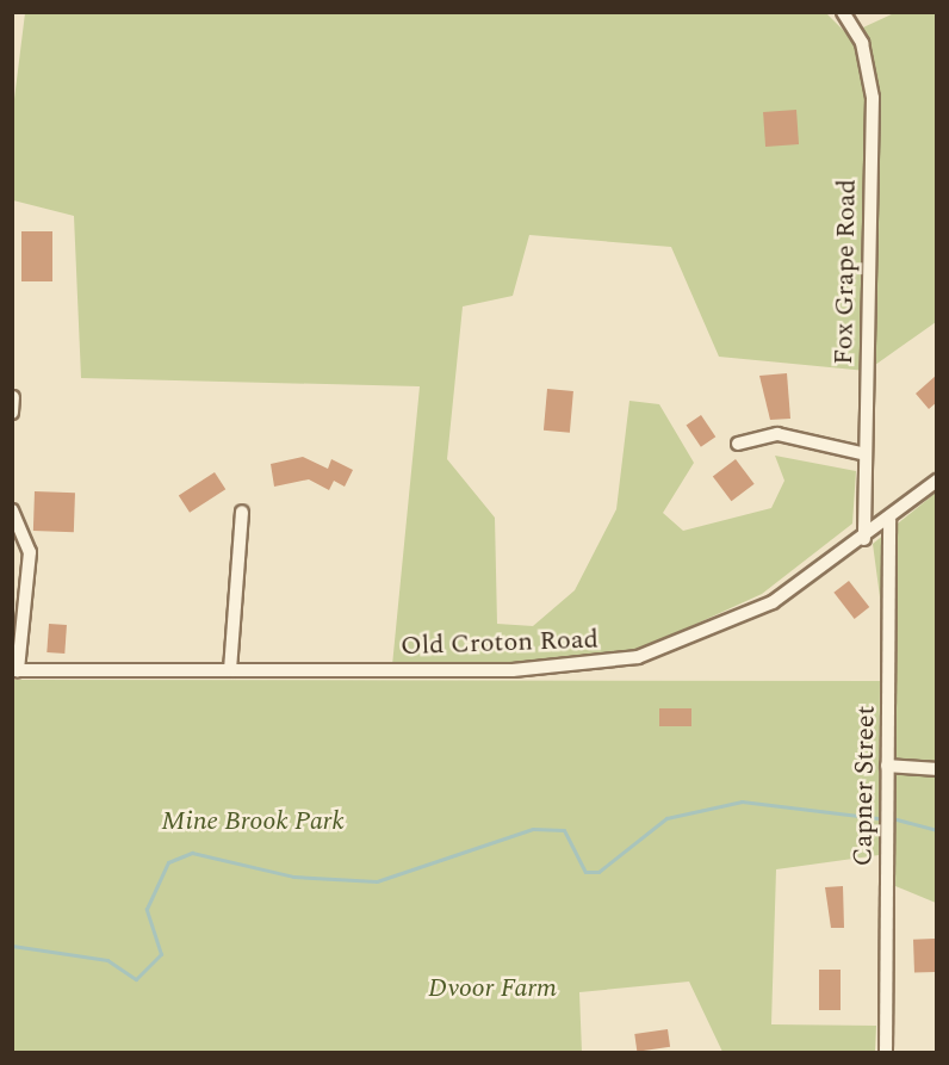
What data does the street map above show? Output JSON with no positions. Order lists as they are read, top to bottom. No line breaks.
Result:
{"streets":{"street":["Fox Grape Road","Old Croton Road","Capner Street"]},"crossings":[["Fox Grape Road","Old Croton Road"],["Old Croton Road","Capner Street"]],"parks":["Mine Brook Park","Dvoor Farm"]}
